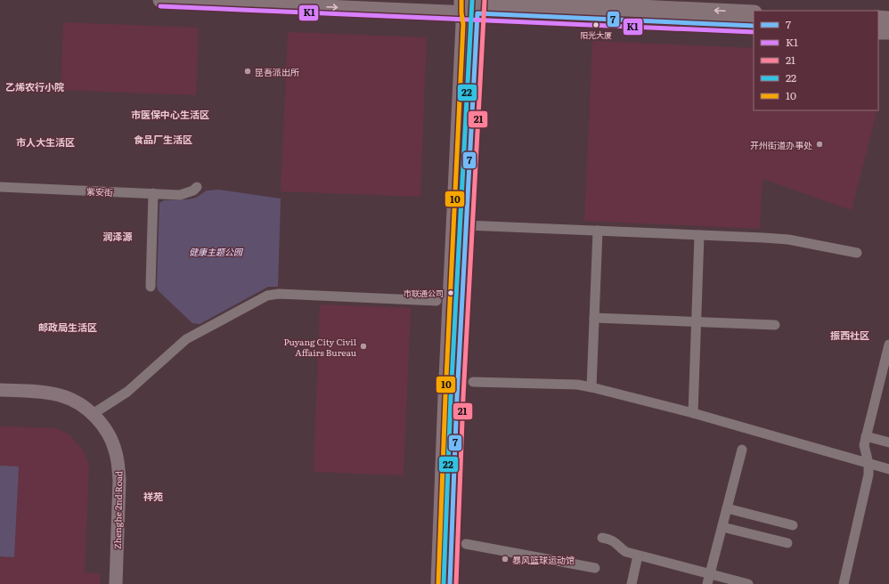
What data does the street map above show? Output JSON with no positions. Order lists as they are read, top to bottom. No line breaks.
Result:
{"streets":{"street":["紫安街","Zhenghe 2nd Road"]},"districts":["乙烯农行小院","市医保中心生活区","食品厂生活区","市人大生活区","润泽源","邮政局生活区","振西社区","祥苑"],"parks":["健康主题公园"],"places":["阳光大厦","昆吾派出所","开州街道办事处","市联通公司","Puyang City Civil Affairs Bureau","暴风篮球运动馆"],"lines":["transit line 21","transit line 22","transit line 10","transit line K1","transit line 7"],"legend":["7","K1","21","22","10"]}
